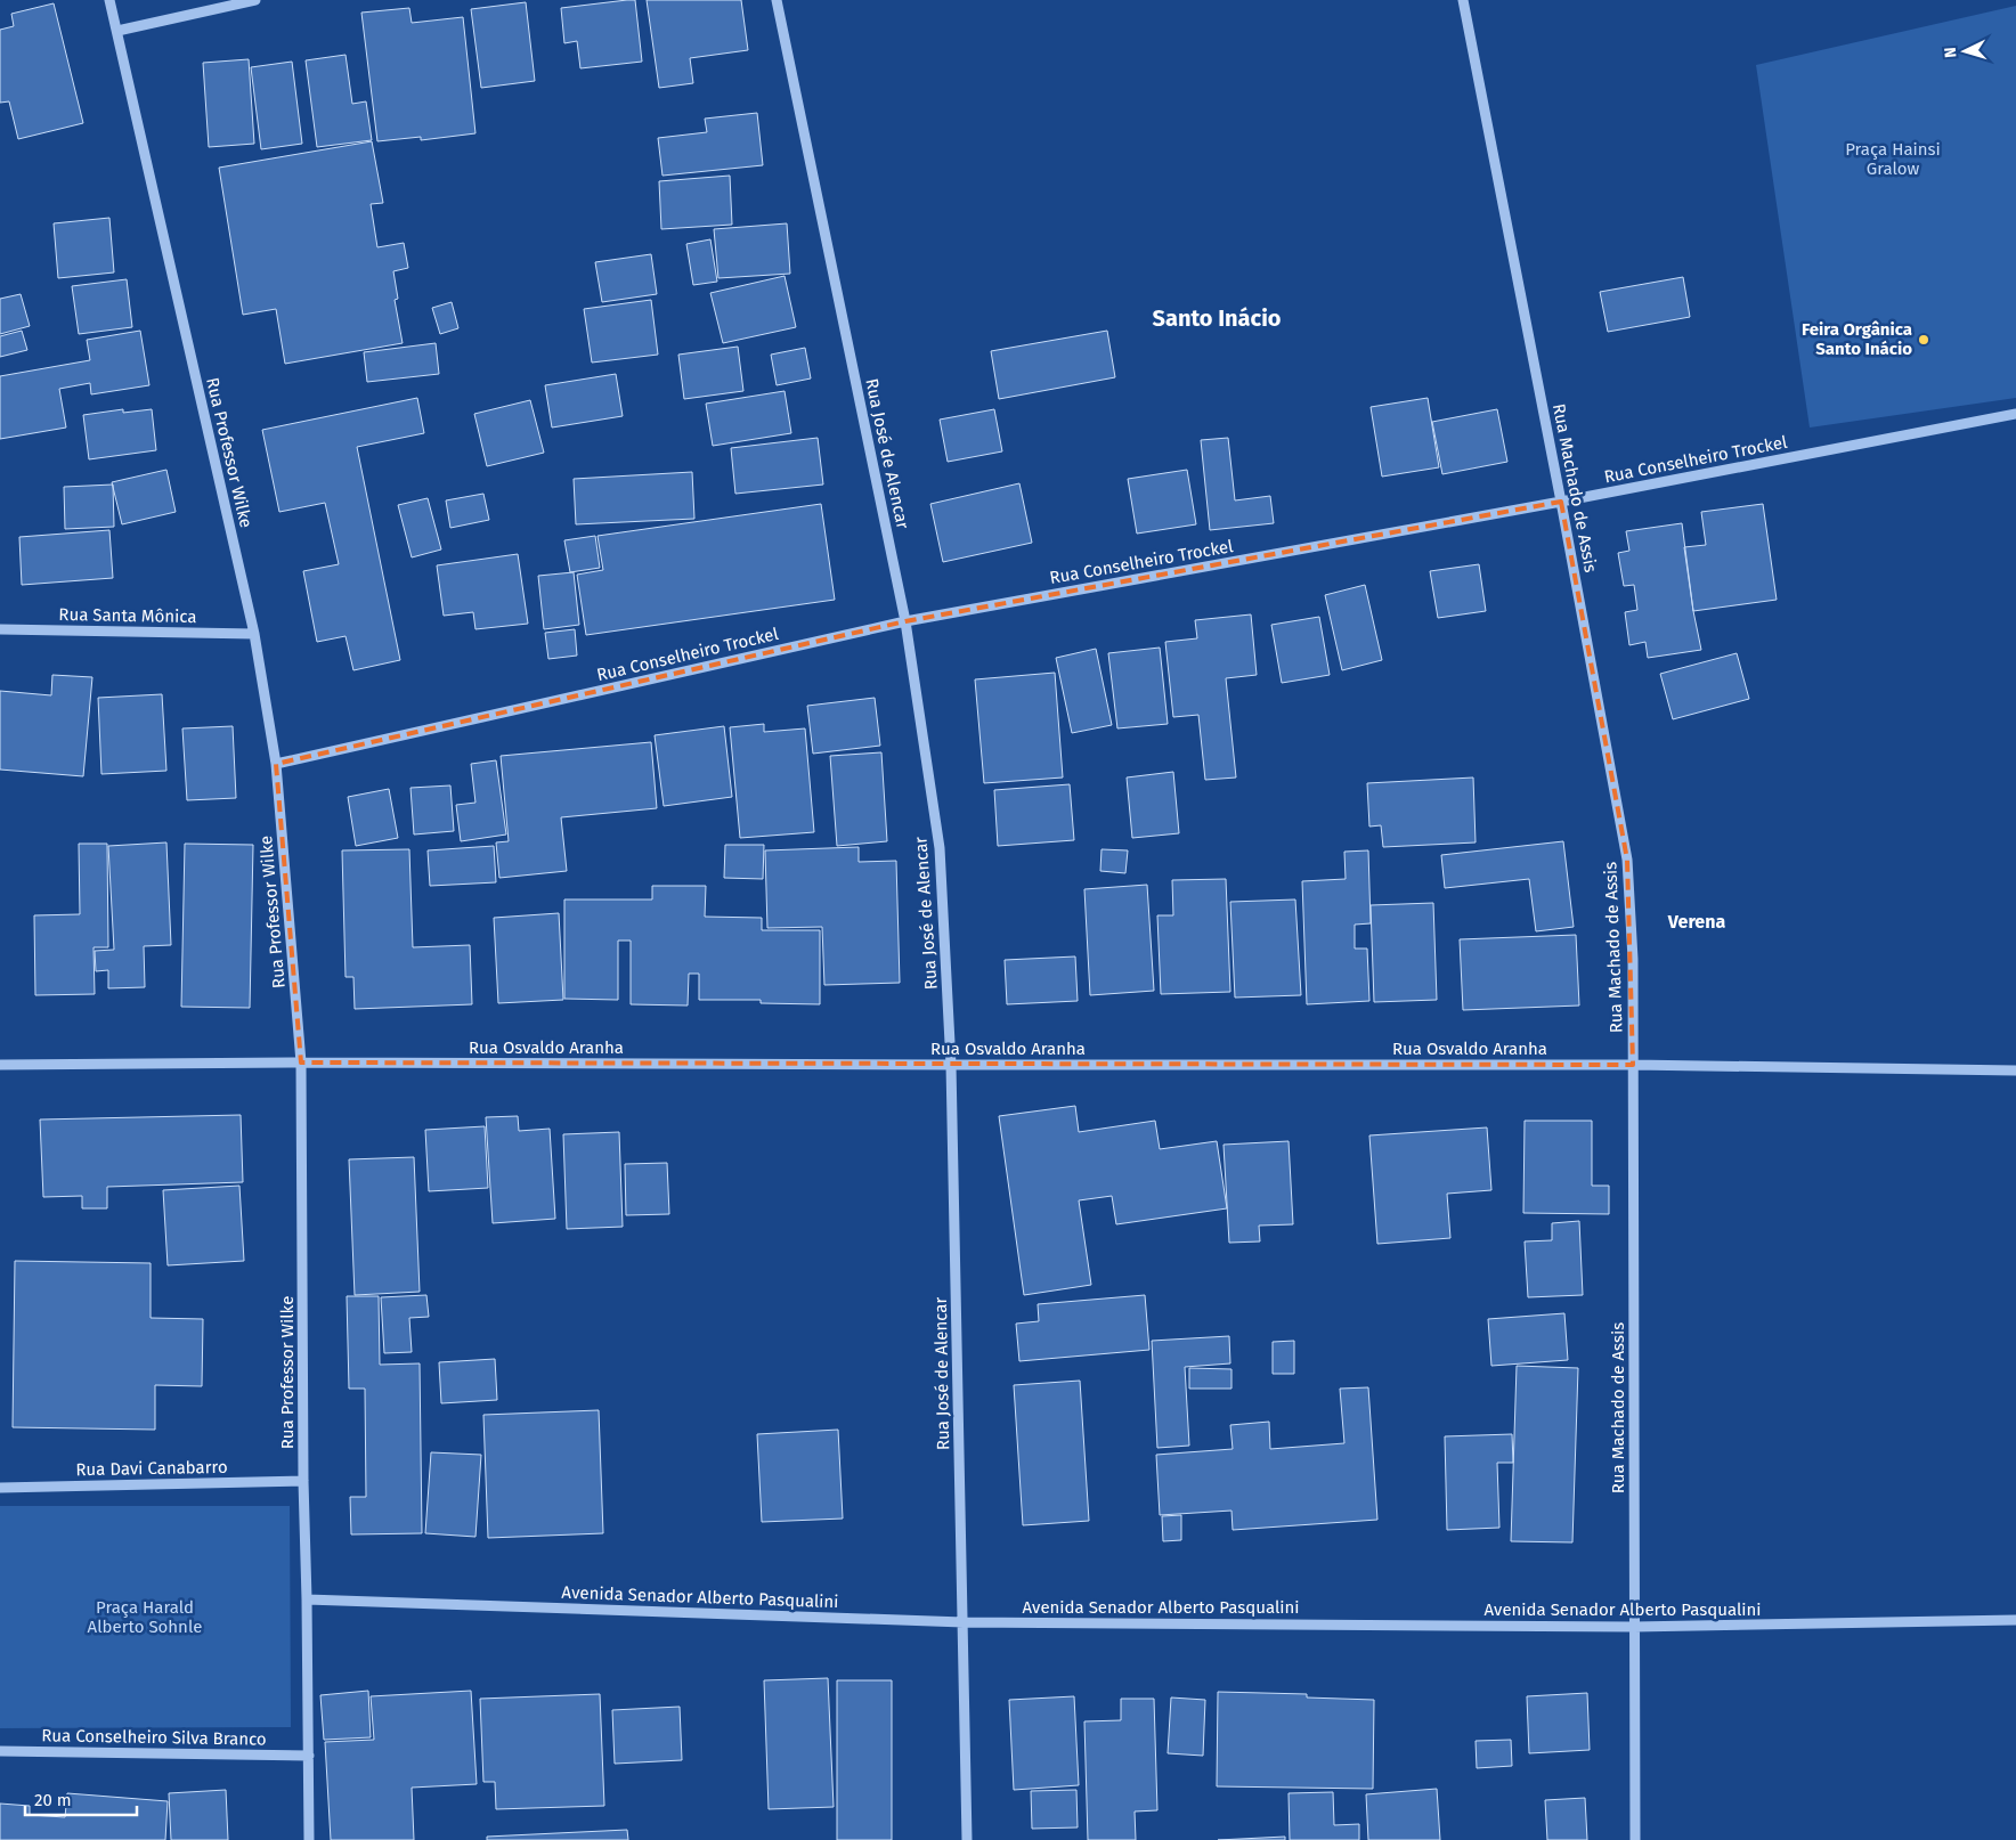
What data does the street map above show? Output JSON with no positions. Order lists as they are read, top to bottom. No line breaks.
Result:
{"streets":{"street":["Rua Professor Wilke","Rua José de Alencar","Rua Conselheiro Trockel","Rua Machado de Assis","Rua Santa Mônica","Rua Osvaldo Aranha","Rua Davi Canabarro","Avenida Senador Alberto Pasqualini","Rua Conselheiro Silva Branco"]},"crossings":[["Rua Professor Wilke","Rua Conselheiro Trockel"],["Rua Professor Wilke","Rua Santa Mônica"],["Rua Professor Wilke","Rua Osvaldo Aranha"],["Rua Professor Wilke","Rua Davi Canabarro"],["Rua Professor Wilke","Avenida Senador Alberto Pasqualini"],["Rua Professor Wilke","Rua Conselheiro Silva Branco"],["Rua José de Alencar","Rua Conselheiro Trockel"],["Rua José de Alencar","Rua Osvaldo Aranha"],["Rua José de Alencar","Avenida Senador Alberto Pasqualini"],["Rua Conselheiro Trockel","Rua Machado de Assis"],["Rua Machado de Assis","Rua Osvaldo Aranha"],["Rua Machado de Assis","Avenida Senador Alberto Pasqualini"]],"districts":["Santo Inácio","Verena"],"parks":["Praça Hainsi Gralow","Praça Harald Alberto Sohnle"],"places":["Feira Orgânica Santo Inácio"],"scale_bar":"20 m","north":"left"}
